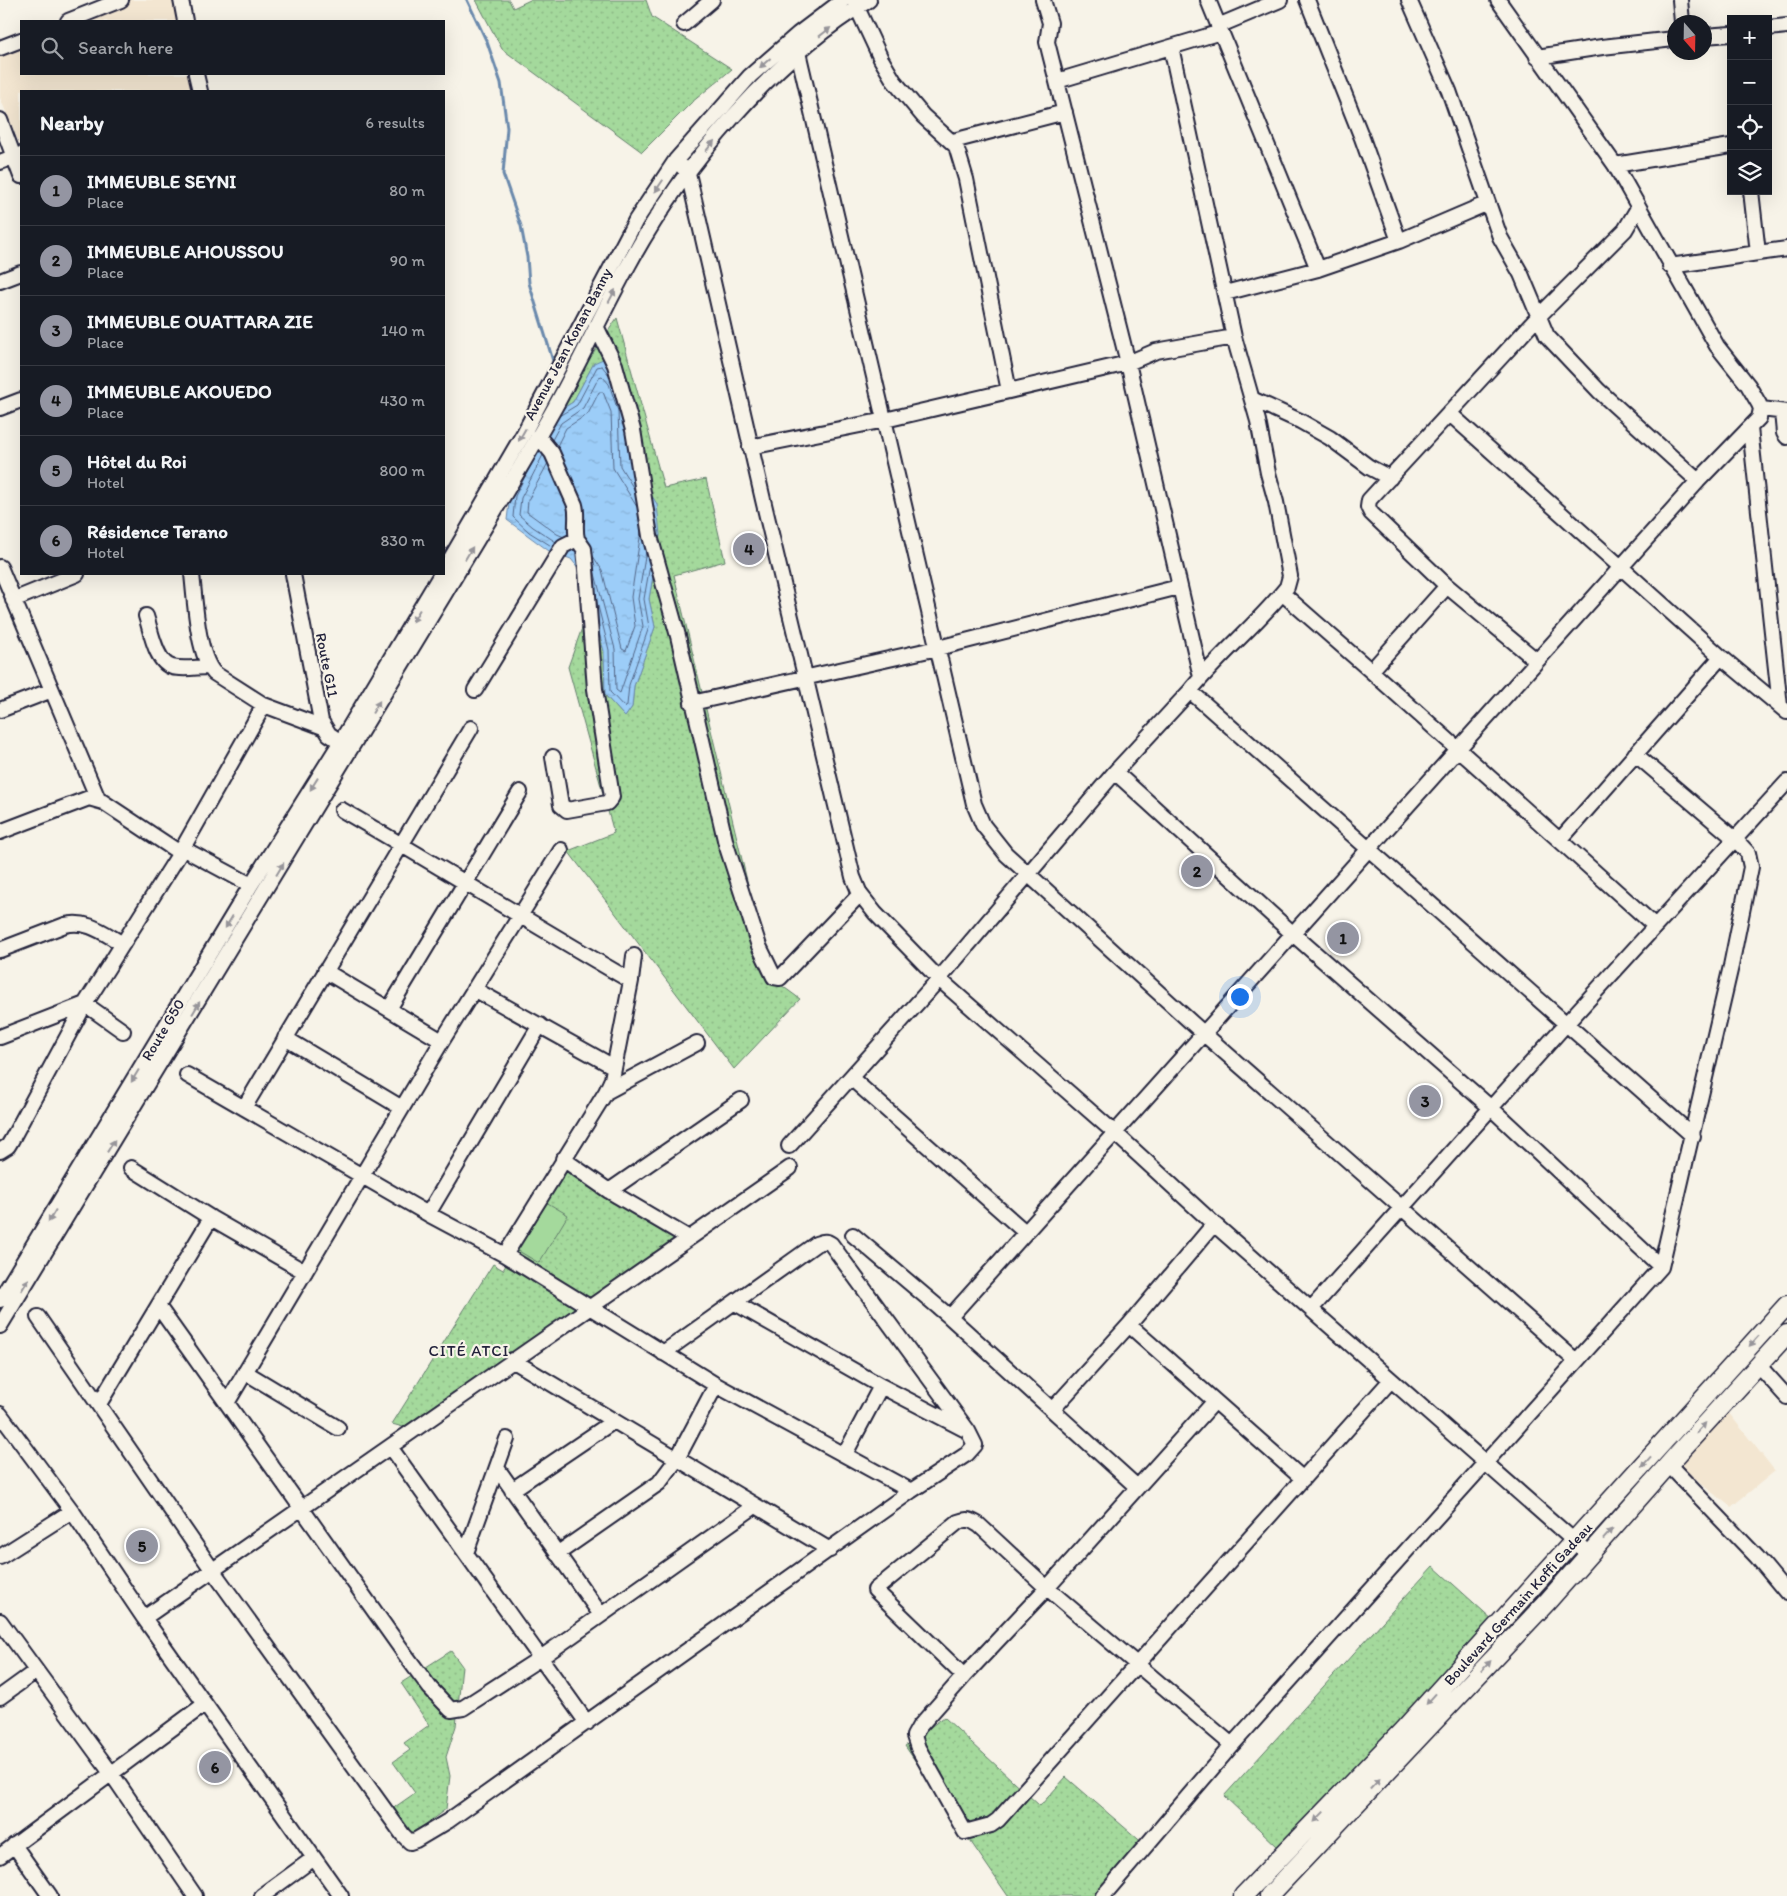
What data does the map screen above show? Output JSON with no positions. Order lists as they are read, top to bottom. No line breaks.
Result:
{"streets":{"main road":["Boulevard Germain Koffi Gadeau"],"street":["Avenue Jean Konan Banny","Route G11","Route G50"]},"crossings":[["Avenue Jean Konan Banny","Route G50"]],"districts":["CITÉ ATCI"],"north":"bottom","page":{"map_buttons":["+","−"],"search":"Search here","heading":["Nearby","6 results"],"list":[{"mark":"1","name":"IMMEUBLE SEYNI","note":"Place","value":"80 m"},{"mark":"2","name":"IMMEUBLE AHOUSSOU","note":"Place","value":"90 m"},{"mark":"3","name":"IMMEUBLE OUATTARA ZIE","note":"Place","value":"140 m"},{"mark":"4","name":"IMMEUBLE AKOUEDO","note":"Place","value":"430 m"},{"mark":"5","name":"Hôtel du Roi","note":"Hotel","value":"800 m"},{"mark":"6","name":"Résidence Terano","note":"Hotel","value":"830 m"}],"pins":["4","2","1","3","5","6"]}}
